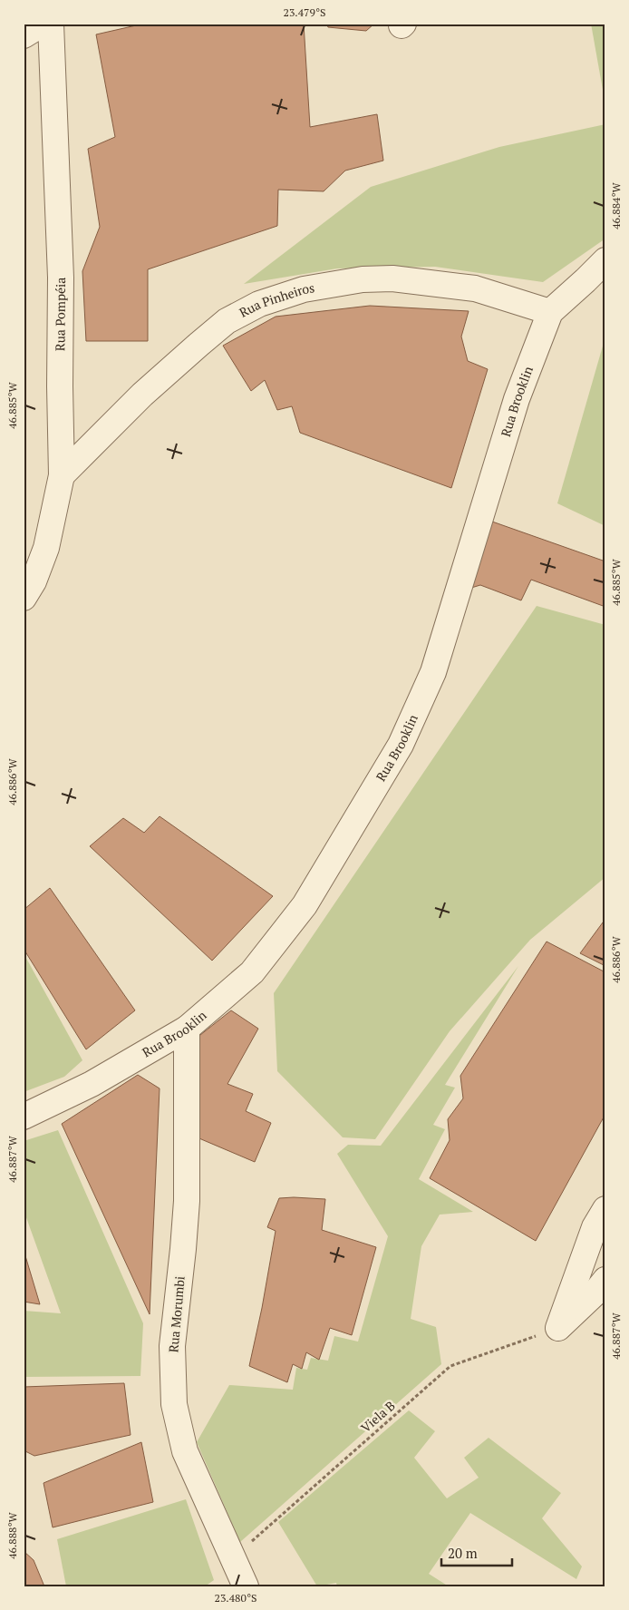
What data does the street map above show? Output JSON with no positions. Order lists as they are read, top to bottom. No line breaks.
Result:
{"streets":{"street":["Rua Pinheiros","Rua Pompéia","Rua Brooklin","Rua Morumbi"],"path":["Viela B"]},"crossings":[["Rua Pinheiros","Rua Pompéia"],["Rua Pinheiros","Rua Brooklin"],["Rua Brooklin","Rua Morumbi"],["Rua Morumbi","Viela B"]],"scale_bar":"20 m","coordinates":["23.479°S","46.884°W","46.885°W","46.886°W","46.887°W","46.888°W","23.480°S"]}
